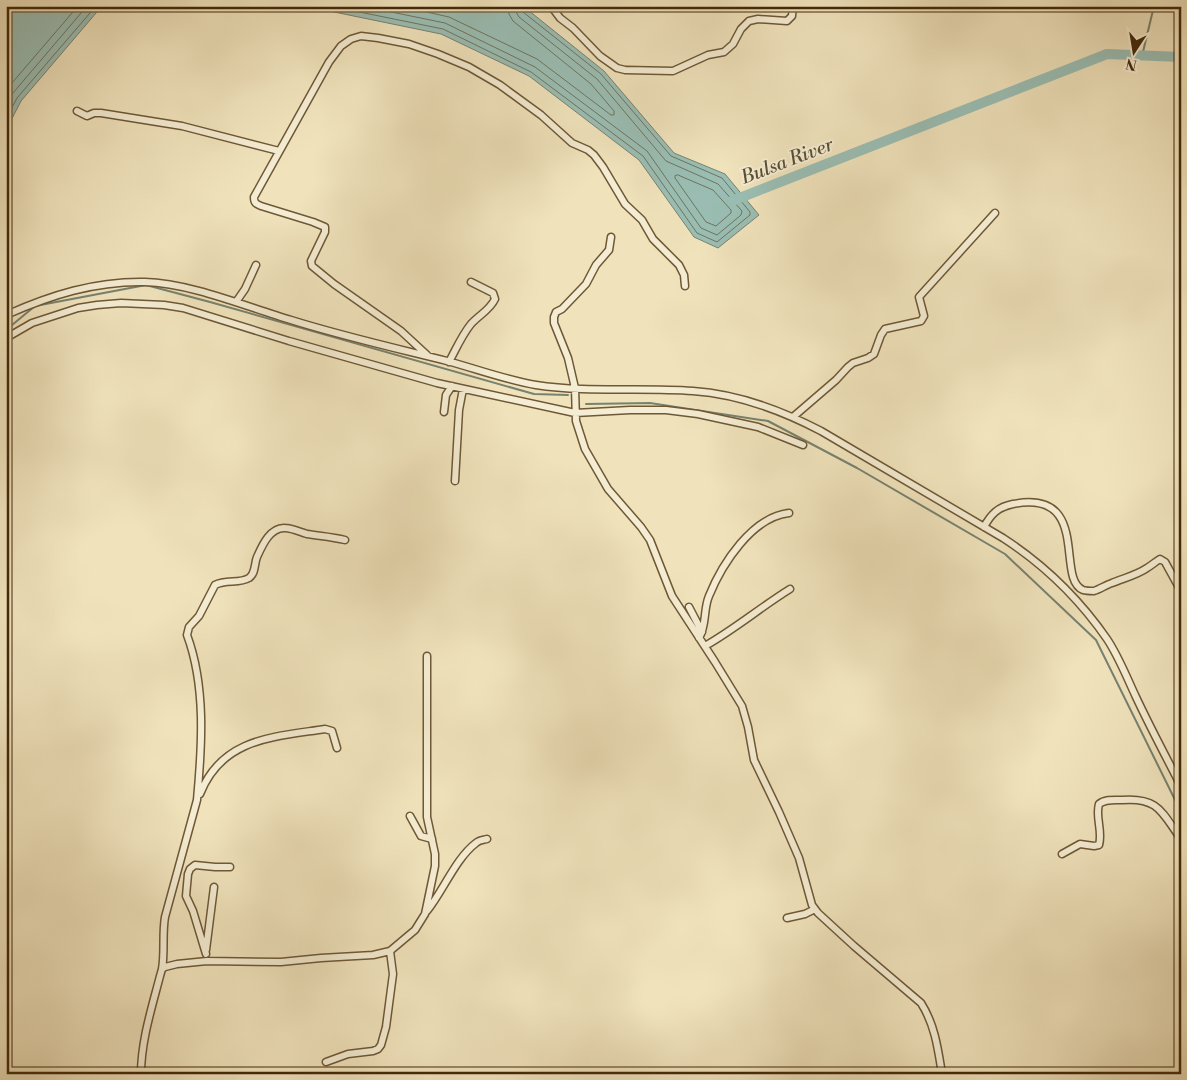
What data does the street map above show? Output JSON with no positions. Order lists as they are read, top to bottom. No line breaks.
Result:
{"water":["Bulsa River"],"north":"bottom"}
